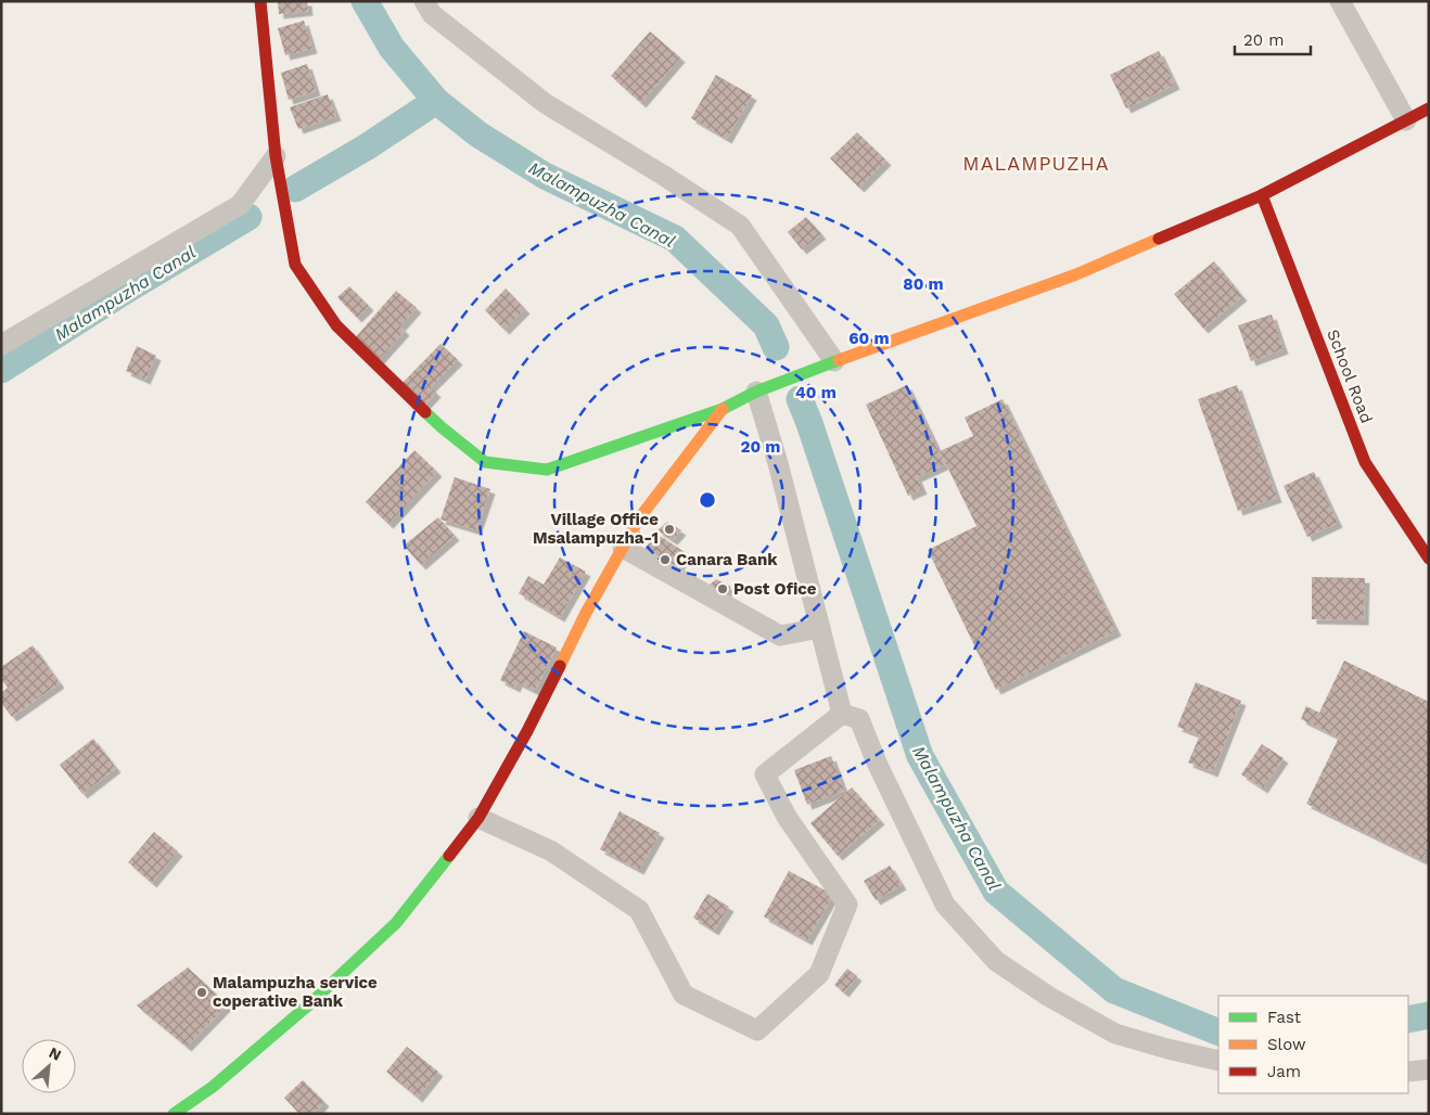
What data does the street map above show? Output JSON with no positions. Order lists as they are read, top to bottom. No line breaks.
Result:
{"streets":{"main road":["School Road"]},"districts":["MALAMPUZHA"],"water":["Malampuzha Canal"],"places":["Village Office Msalampuzha-1","Canara Bank","Post Ofice","Malampuzha service coperative Bank"],"legend":["Fast","Slow","Jam"],"scale_bar":"20 m","north":"top right","rings":["80 m","60 m","40 m","20 m"]}
